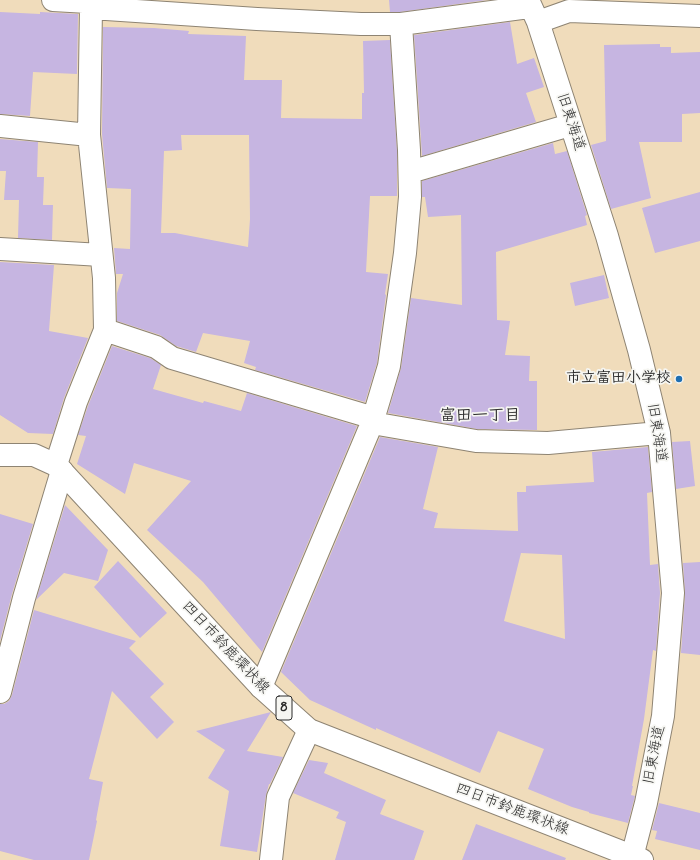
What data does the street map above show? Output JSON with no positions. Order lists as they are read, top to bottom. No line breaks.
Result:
{"streets":{"street":["旧東海道","四日市鈴鹿環状線","8"]},"crossings":[["旧東海道","四日市鈴鹿環状線"]],"districts":["富田一丁目"],"places":["市立富田小学校"]}
